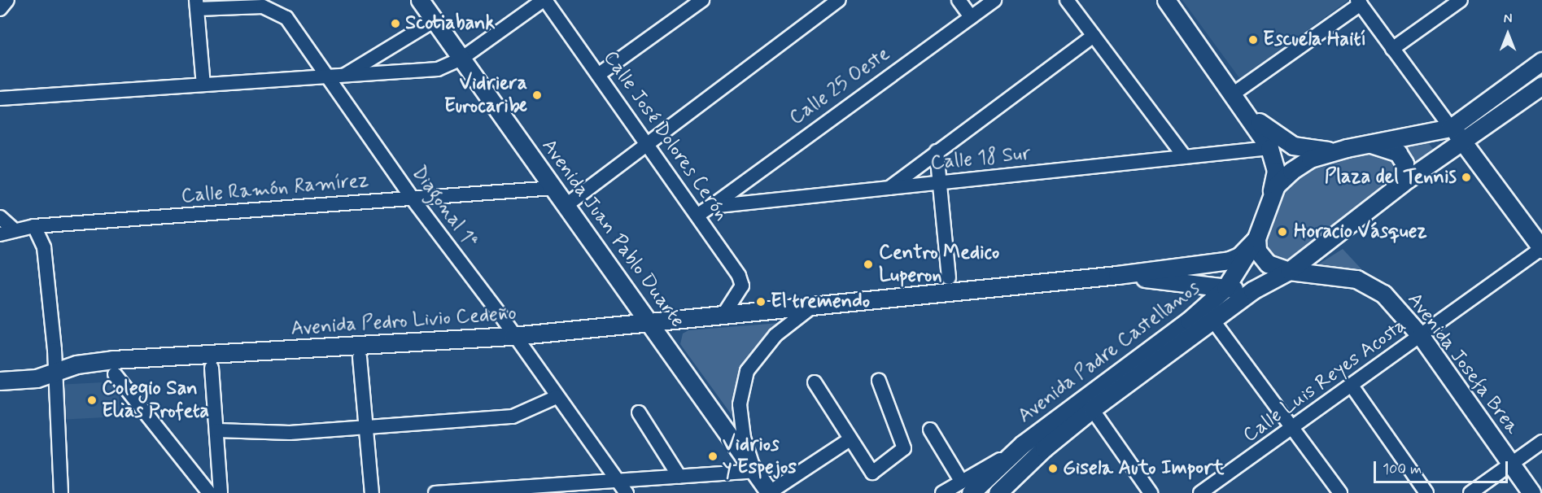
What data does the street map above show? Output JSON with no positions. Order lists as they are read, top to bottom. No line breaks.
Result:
{"streets":{"main road":["Avenida Juan Pablo Duarte","Avenida Pedro Livio Cedeño","Avenida Padre Castellanos","Avenida Josefa Brea"],"street":["Calle 25 Oeste","Calle José Dolores Cerón","Calle 18 Sur","Calle Ramón Ramírez","Diagonal 1ª","Calle Luis Reyes Acosta"]},"crossings":[["Calle 25 Oeste","Calle 18 Sur"],["Calle José Dolores Cerón","Calle 18 Sur"],["Calle José Dolores Cerón","Avenida Pedro Livio Cedeño"],["Calle Ramón Ramírez","Diagonal 1ª"],["Calle Ramón Ramírez","Avenida Juan Pablo Duarte"],["Diagonal 1ª","Avenida Pedro Livio Cedeño"],["Avenida Juan Pablo Duarte","Avenida Pedro Livio Cedeño"],["Avenida Pedro Livio Cedeño","Avenida Padre Castellanos"],["Avenida Pedro Livio Cedeño","Avenida Josefa Brea"],["Avenida Padre Castellanos","Avenida Josefa Brea"],["Avenida Josefa Brea","Calle Luis Reyes Acosta"]],"places":["Scotiabank","Escuela Haití","Vidriera Eurocaribe","Plaza del Tennis","Horacio Vásquez","Centro Medico Luperon","El tremendo","Colegio San Elias Profeta","Vidrios y Espejos","Gisela Auto Import"],"scale_bar":"100 m","north":"top"}
